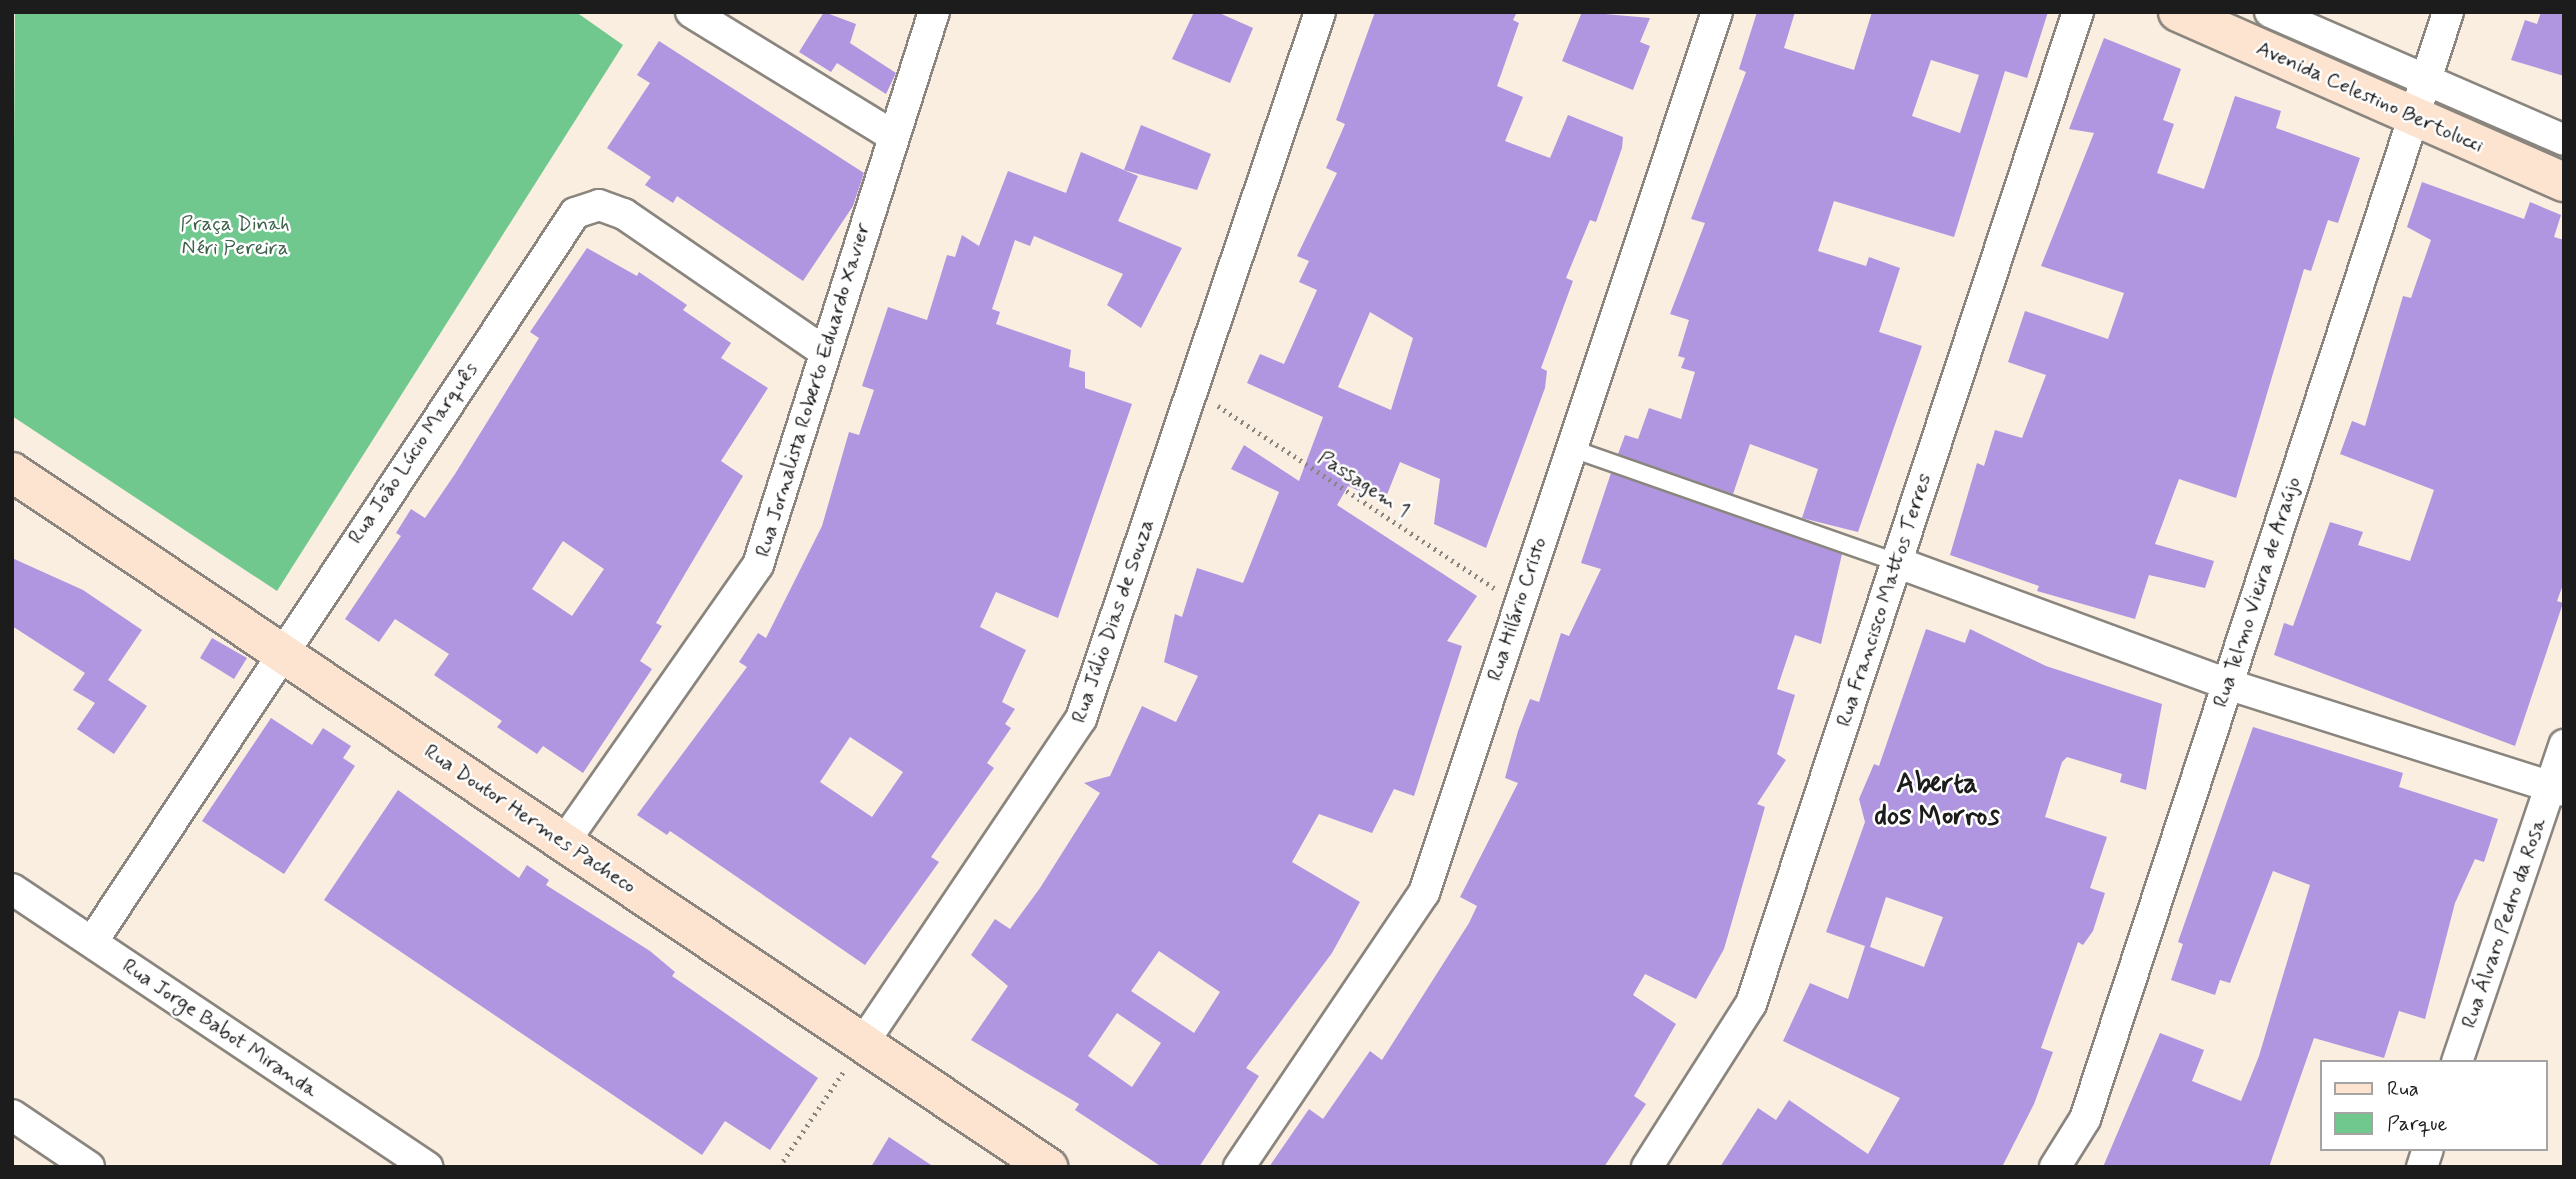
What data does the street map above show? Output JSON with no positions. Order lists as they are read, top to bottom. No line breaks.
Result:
{"streets":{"street":["Avenida Celestino Bertolucci","Rua Jornalista Roberto Eduardo Xavier","Rua João Lúcio Marquês","Rua Telmo Vieira de Araújo","Rua Francisco Mattos Terres","Rua Hilário Cristo","Rua Júlio Dias de Souza","Rua Doutor Hermes Pacheco","Rua Álvaro Pedro da Rosa","Rua Jorge Babot Miranda"],"path":["Passagem 1"]},"crossings":[["Avenida Celestino Bertolucci","Rua Telmo Vieira de Araújo"],["Rua Jornalista Roberto Eduardo Xavier","Rua João Lúcio Marquês"],["Rua Jornalista Roberto Eduardo Xavier","Rua Doutor Hermes Pacheco"],["Rua João Lúcio Marquês","Rua Doutor Hermes Pacheco"],["Rua João Lúcio Marquês","Rua Jorge Babot Miranda"],["Passagem 1","Rua Hilário Cristo"],["Passagem 1","Rua Júlio Dias de Souza"],["Rua Júlio Dias de Souza","Rua Doutor Hermes Pacheco"]],"districts":["Aberta dos Morros"],"parks":["Praça Dinah Néri Pereira"],"legend":["Rua","Parque"]}
